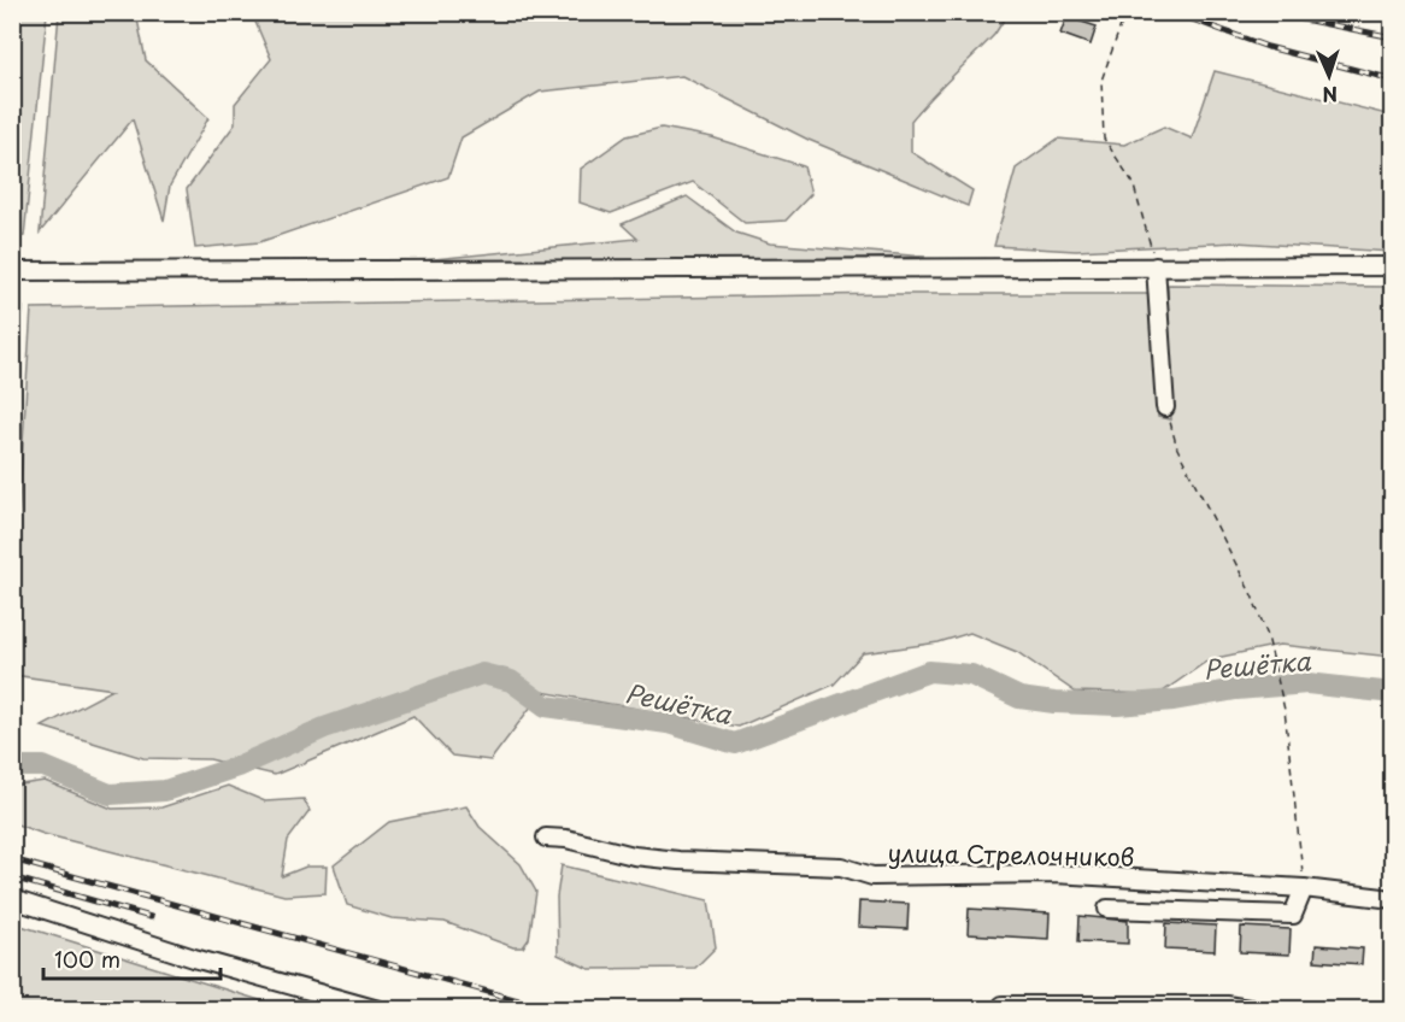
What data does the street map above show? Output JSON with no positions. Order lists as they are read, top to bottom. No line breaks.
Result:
{"streets":{"street":["улица Стрелочников"]},"water":["Решётка"],"scale_bar":"100 m","north":"bottom"}
